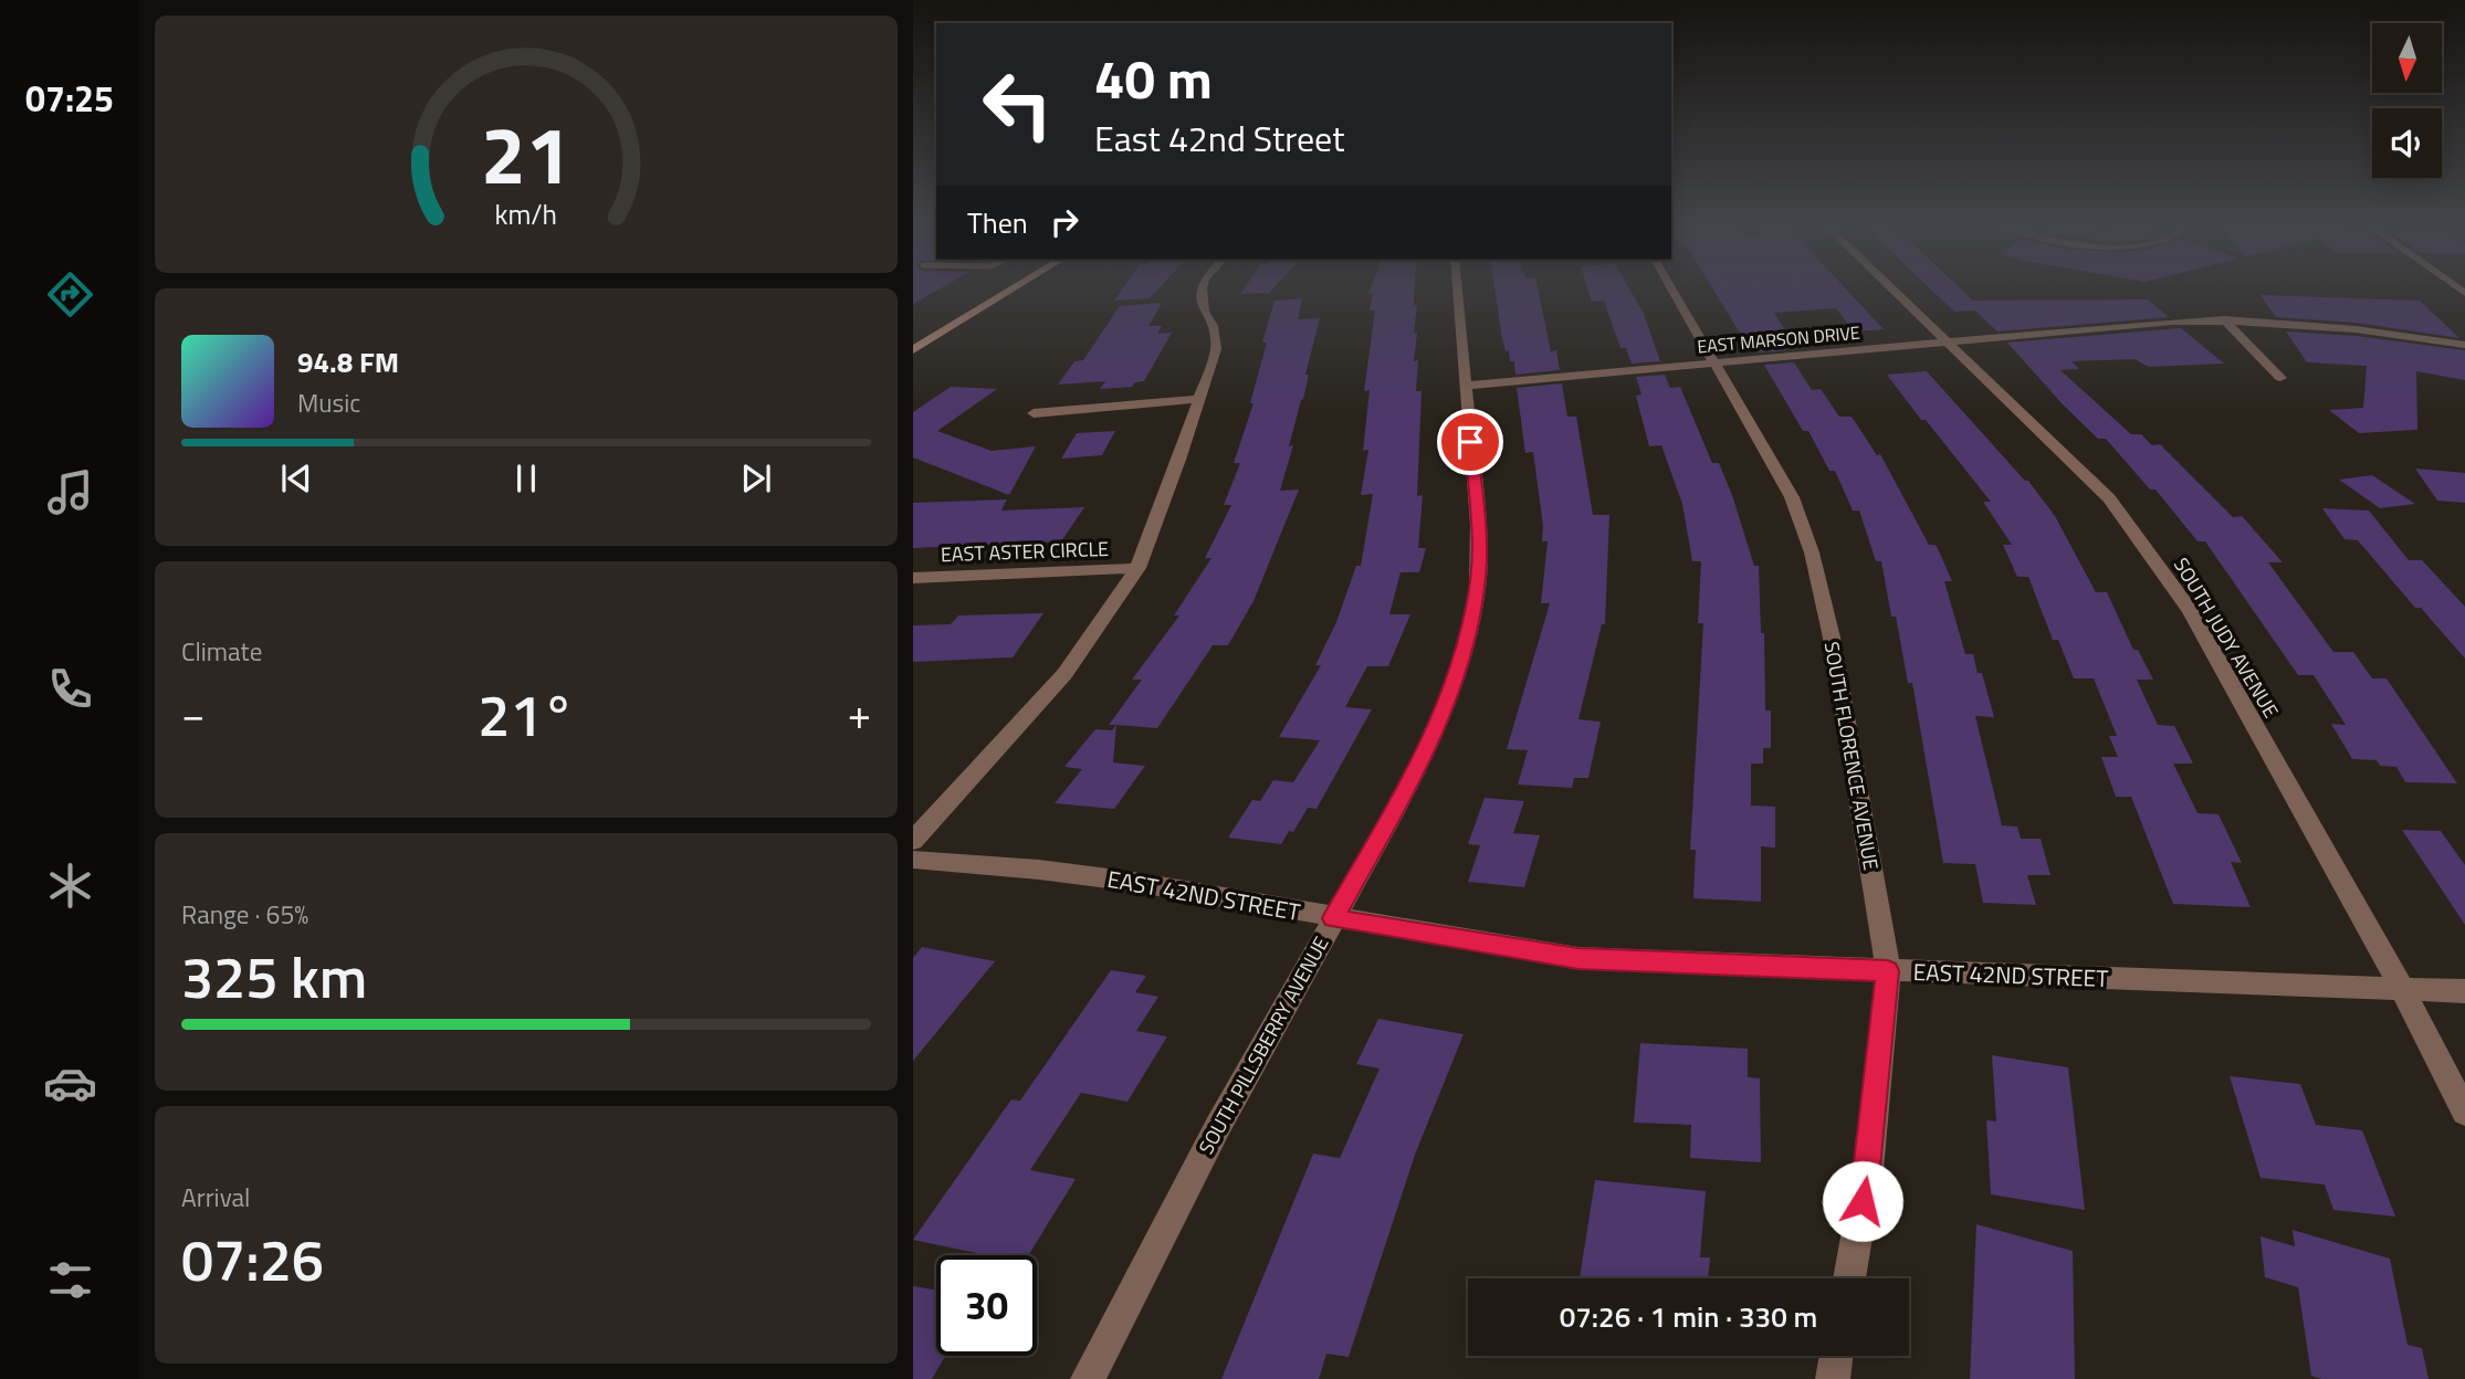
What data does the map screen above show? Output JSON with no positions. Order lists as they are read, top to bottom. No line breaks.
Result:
{"streets":{"street":["EAST MARSON DRIVE","EAST ASTER CIRCLE","SOUTH JUDY AVENUE","SOUTH FLORENCE AVENUE","EAST 42ND STREET","SOUTH PILLSBERRY AVENUE"]},"crossings":[["EAST MARSON DRIVE","SOUTH JUDY AVENUE"],["EAST MARSON DRIVE","SOUTH FLORENCE AVENUE"],["EAST MARSON DRIVE","SOUTH PILLSBERRY AVENUE"],["SOUTH JUDY AVENUE","EAST 42ND STREET"],["SOUTH FLORENCE AVENUE","EAST 42ND STREET"],["EAST 42ND STREET","SOUTH PILLSBERRY AVENUE"]],"north":"bottom","page":{"tabs":"07:25","turn":["40 m","East 42nd Street"],"then":"Then","song":["94.8 FM","Music"],"tile":["Climate",["Range · 65%","325 km"],["Arrival","07:26"]],"heat":["−","21°","+"],"limit":"30","trip":"07:26 · 1 min · 330 m","gauge":["21","km/h"]}}
